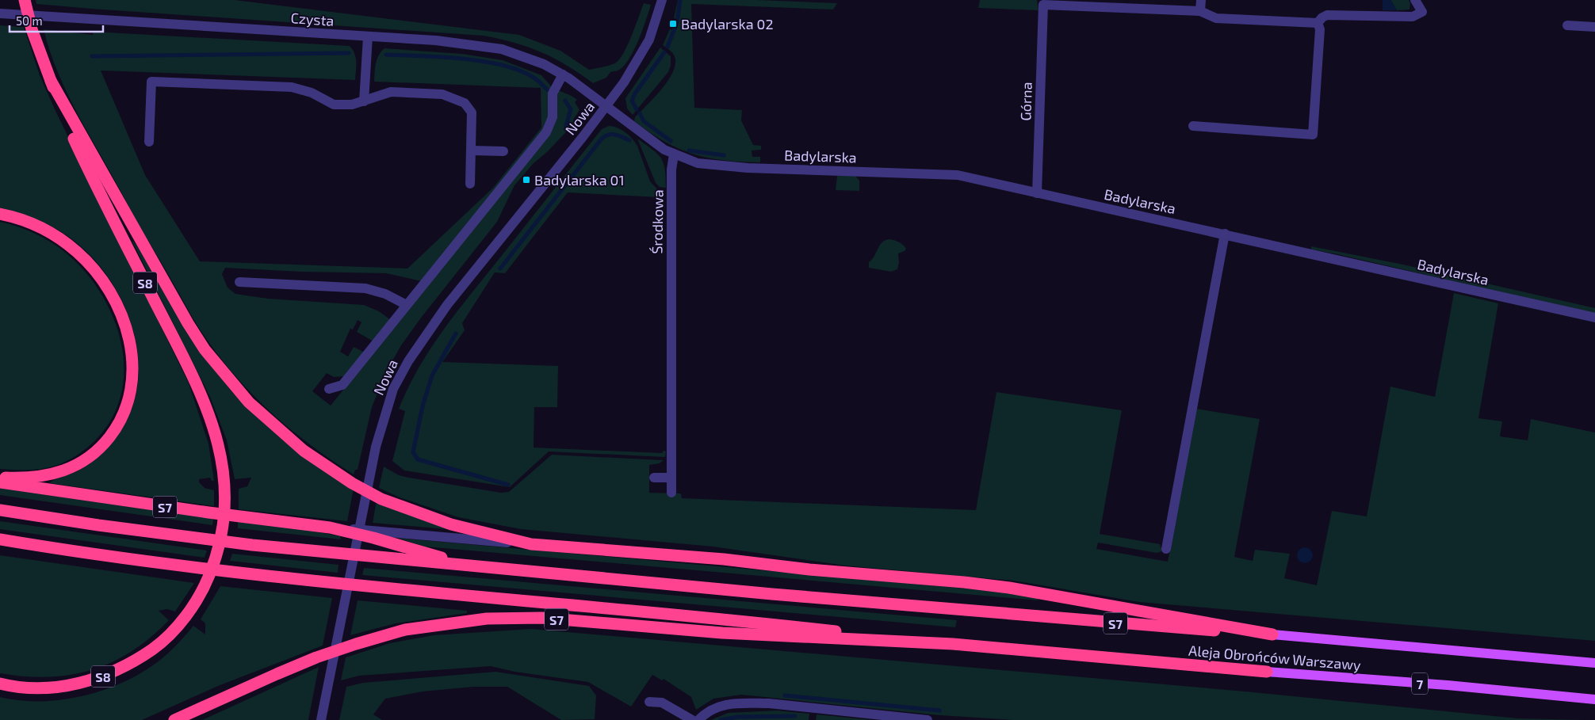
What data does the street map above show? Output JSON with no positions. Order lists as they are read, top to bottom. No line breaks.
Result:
{"streets":{"highway":["S8","S7","Aleja Obrońców Warszawy"],"main road":["7"],"street":["Czysta","Górna","Nowa","Badylarska","Środkowa"]},"crossings":[["Czysta","Nowa"],["Górna","Badylarska"],["Badylarska","Środkowa"],["S7","Aleja Obrońców Warszawy"]],"places":{"transit":["Badylarska 02","Badylarska 01"]},"scale_bar":"50 m"}
